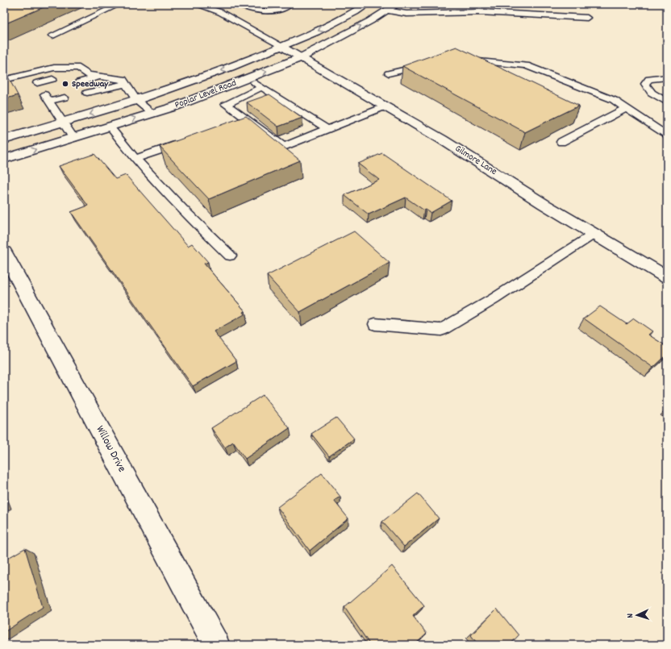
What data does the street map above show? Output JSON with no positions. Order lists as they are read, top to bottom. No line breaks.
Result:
{"streets":{"main road":["Poplar Level Road","Gilmore Lane","Willow Drive"]},"crossings":[["Poplar Level Road","Gilmore Lane"]],"places":["Speedway"],"north":"left"}
